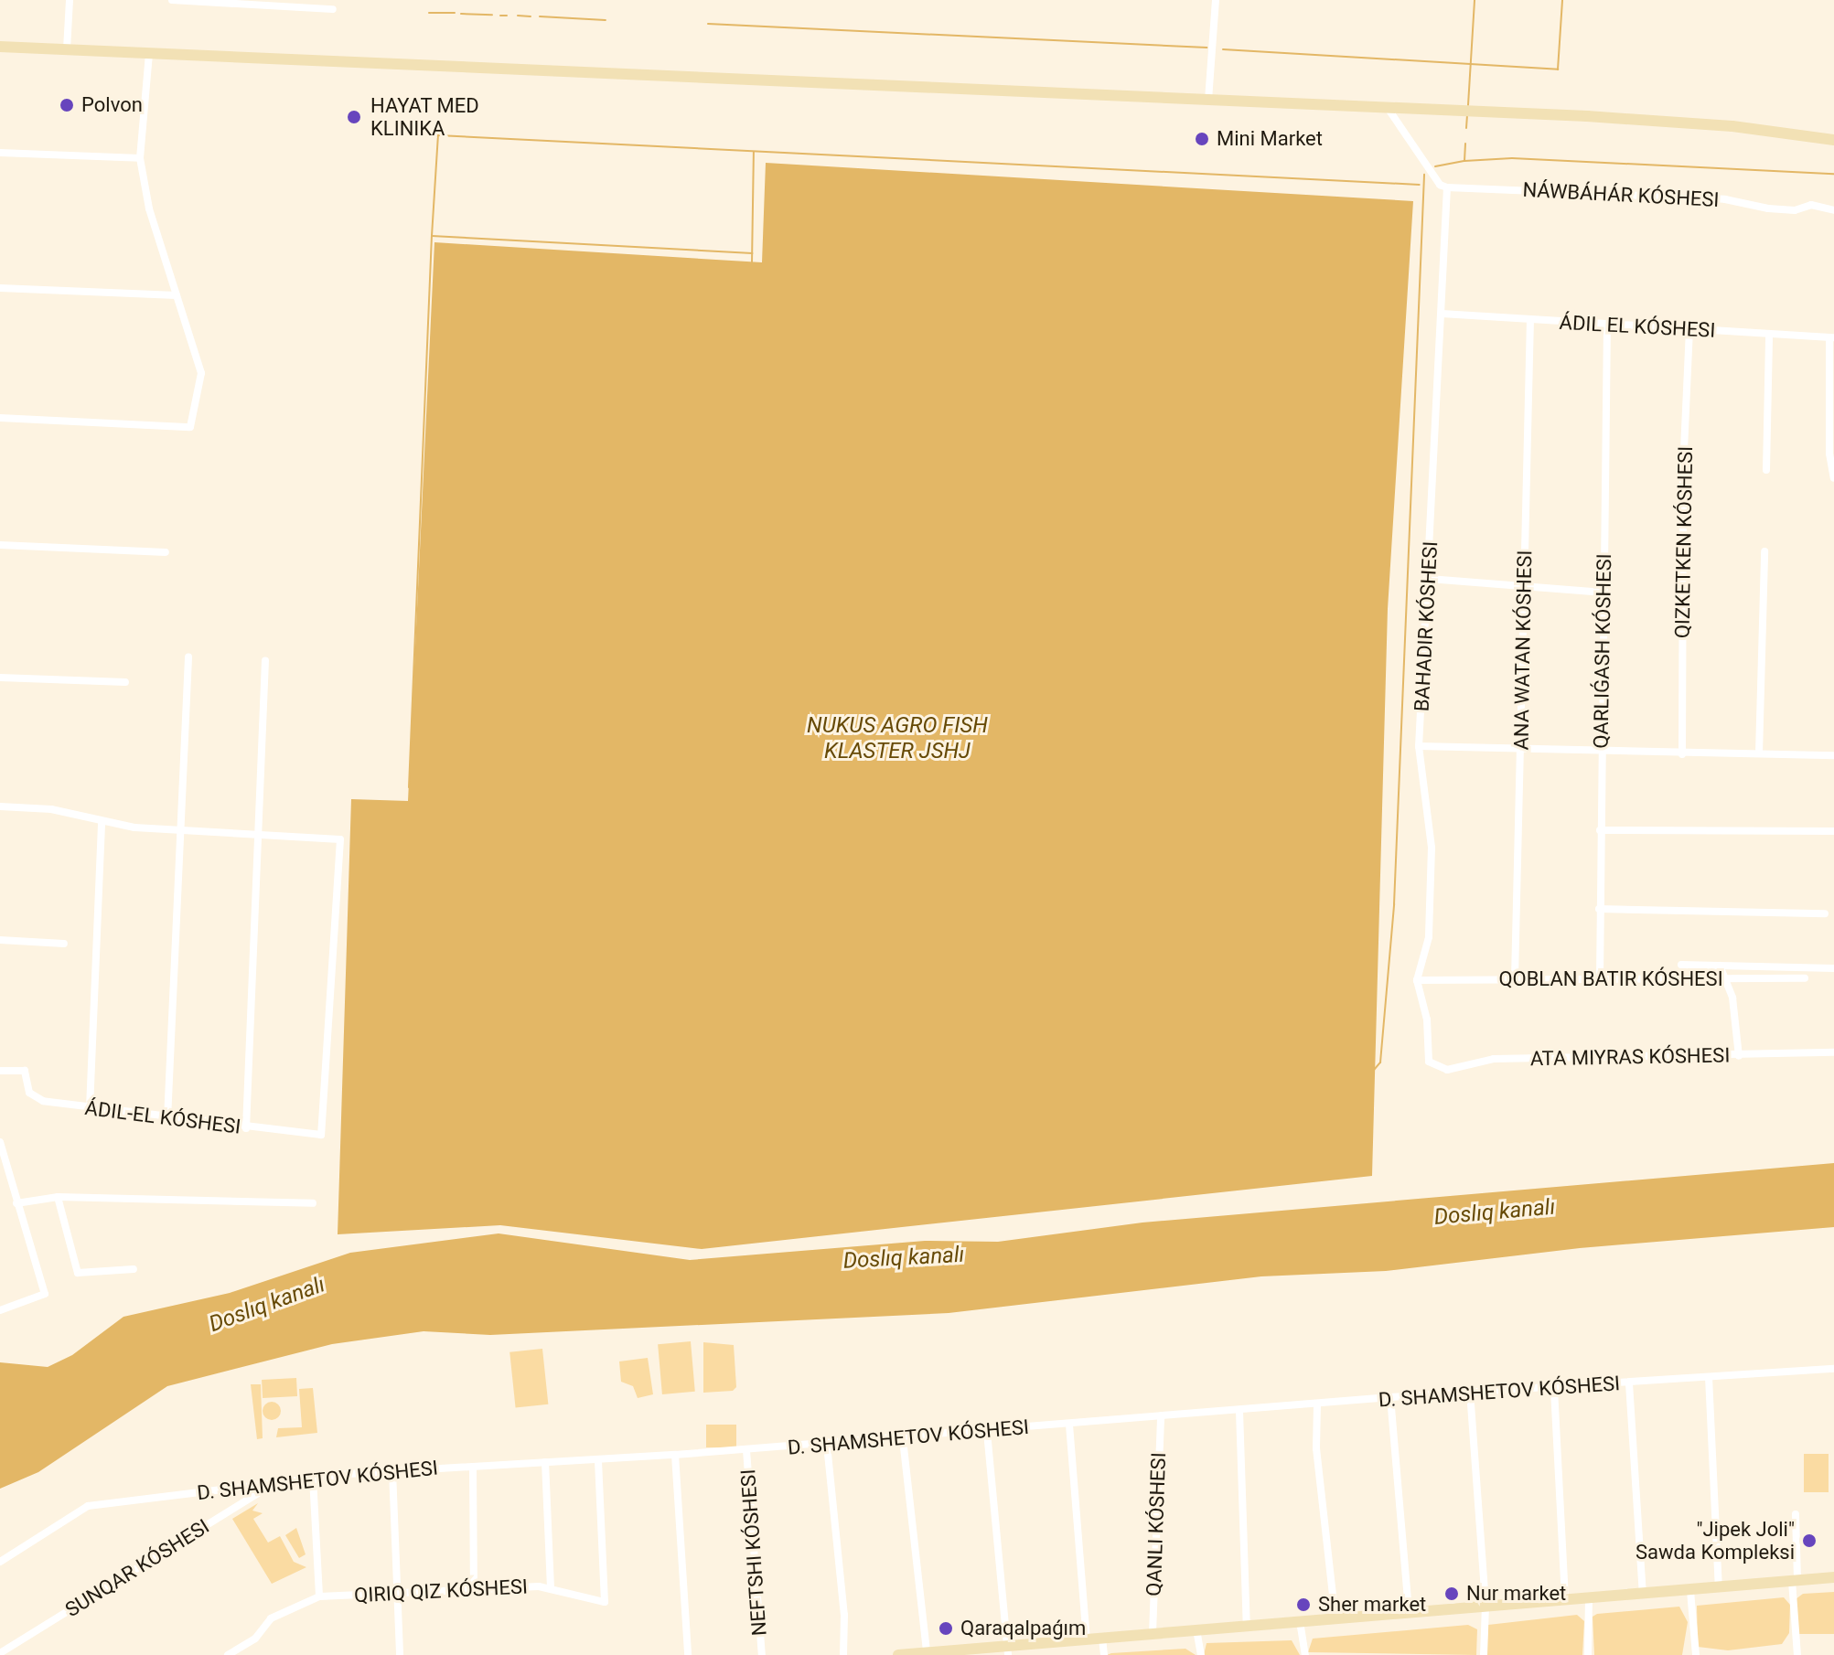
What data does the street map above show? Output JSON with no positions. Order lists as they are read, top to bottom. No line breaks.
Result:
{"streets":{"street":["NÁWBÁHÁR KÓSHESI","ÁDIL EL KÓSHESI","ANA WATAN KÓSHESI","ATA MIYRAS KÓSHESI","ÁDIL-EL KÓSHESI","D. SHAMSHETOV KÓSHESI","NEFTSHI KÓSHESI","SUNQAR KÓSHESI"]},"crossings":[["ÁDIL EL KÓSHESI","ANA WATAN KÓSHESI"],["D. SHAMSHETOV KÓSHESI","NEFTSHI KÓSHESI"],["D. SHAMSHETOV KÓSHESI","SUNQAR KÓSHESI"]],"water":["NUKUS AGRO FISH KLASTER JSHJ","Doslıq kanalı"],"places":["Polvon","HAYAT MED KLINIKA","Mini Market","\"Jipek Joli\" Sawda Kompleksi","Nur market","Sher market","Qaraqalpaǵım"]}
